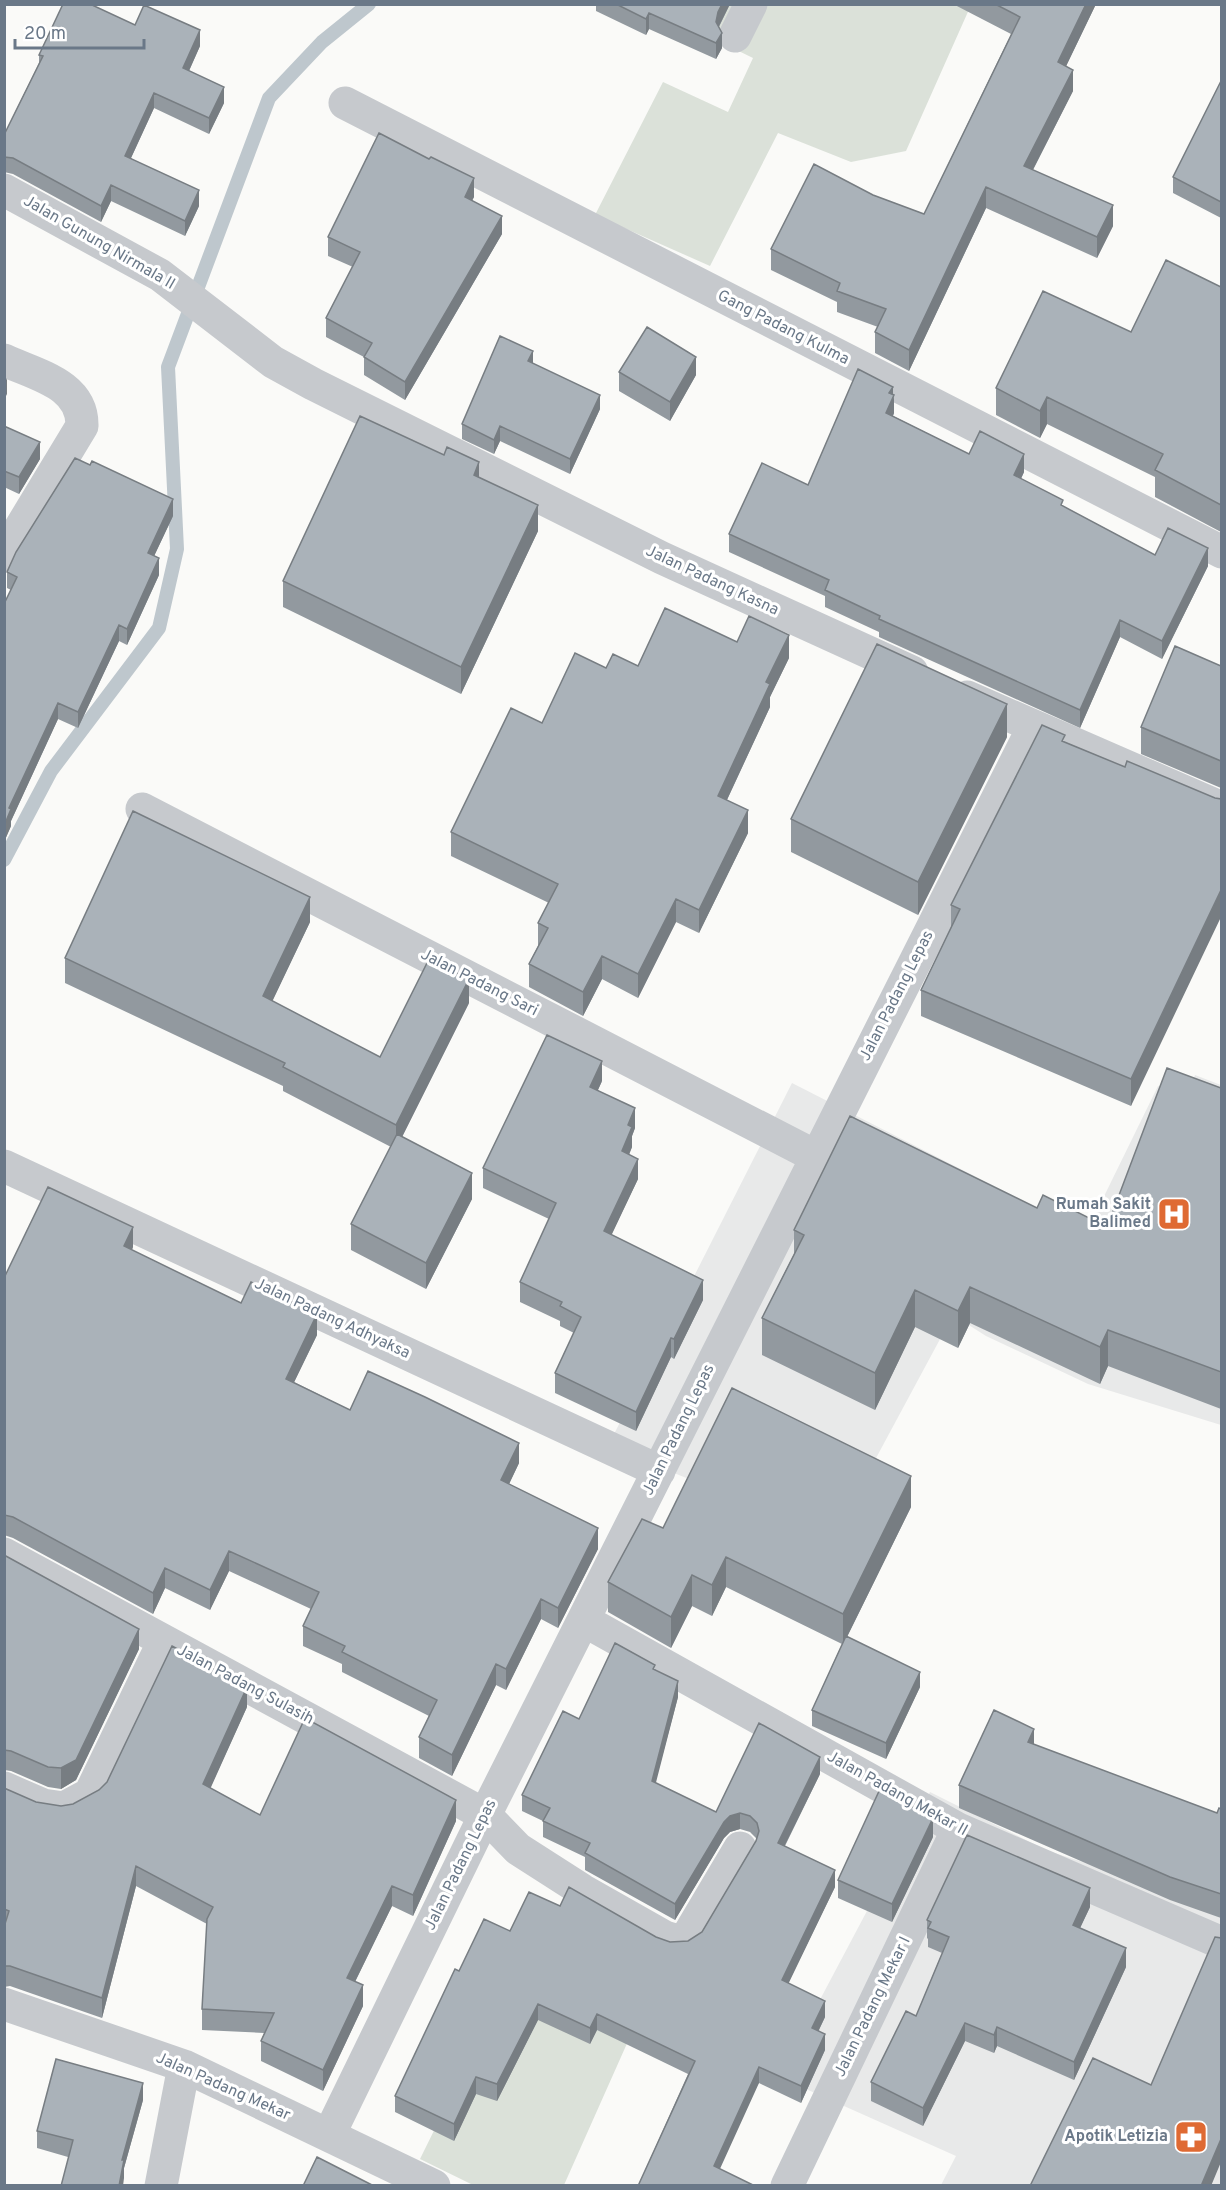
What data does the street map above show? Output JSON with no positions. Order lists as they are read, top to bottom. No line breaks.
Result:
{"streets":{"street":["Jalan Gunung Nirmala II","Gang Padang Kulma","Jalan Padang Kasna","Jalan Padang Sari","Jalan Padang Lepas","Jalan Padang Adhyaksa","Jalan Padang Sulasih","Jalan Padang Mekar II","Jalan Padang Mekar I","Jalan Padang Mekar"]},"crossings":[["Jalan Gunung Nirmala II","Jalan Padang Kasna"],["Jalan Padang Kasna","Jalan Padang Lepas"],["Jalan Padang Sari","Jalan Padang Lepas"],["Jalan Padang Lepas","Jalan Padang Adhyaksa"],["Jalan Padang Lepas","Jalan Padang Sulasih"],["Jalan Padang Lepas","Jalan Padang Mekar II"],["Jalan Padang Lepas","Jalan Padang Mekar"],["Jalan Padang Mekar II","Jalan Padang Mekar I"]],"places":{"hospital":["Rumah Sakit Balimed"],"pharmacy":["Apotik Letizia"]},"scale_bar":"20 m"}
